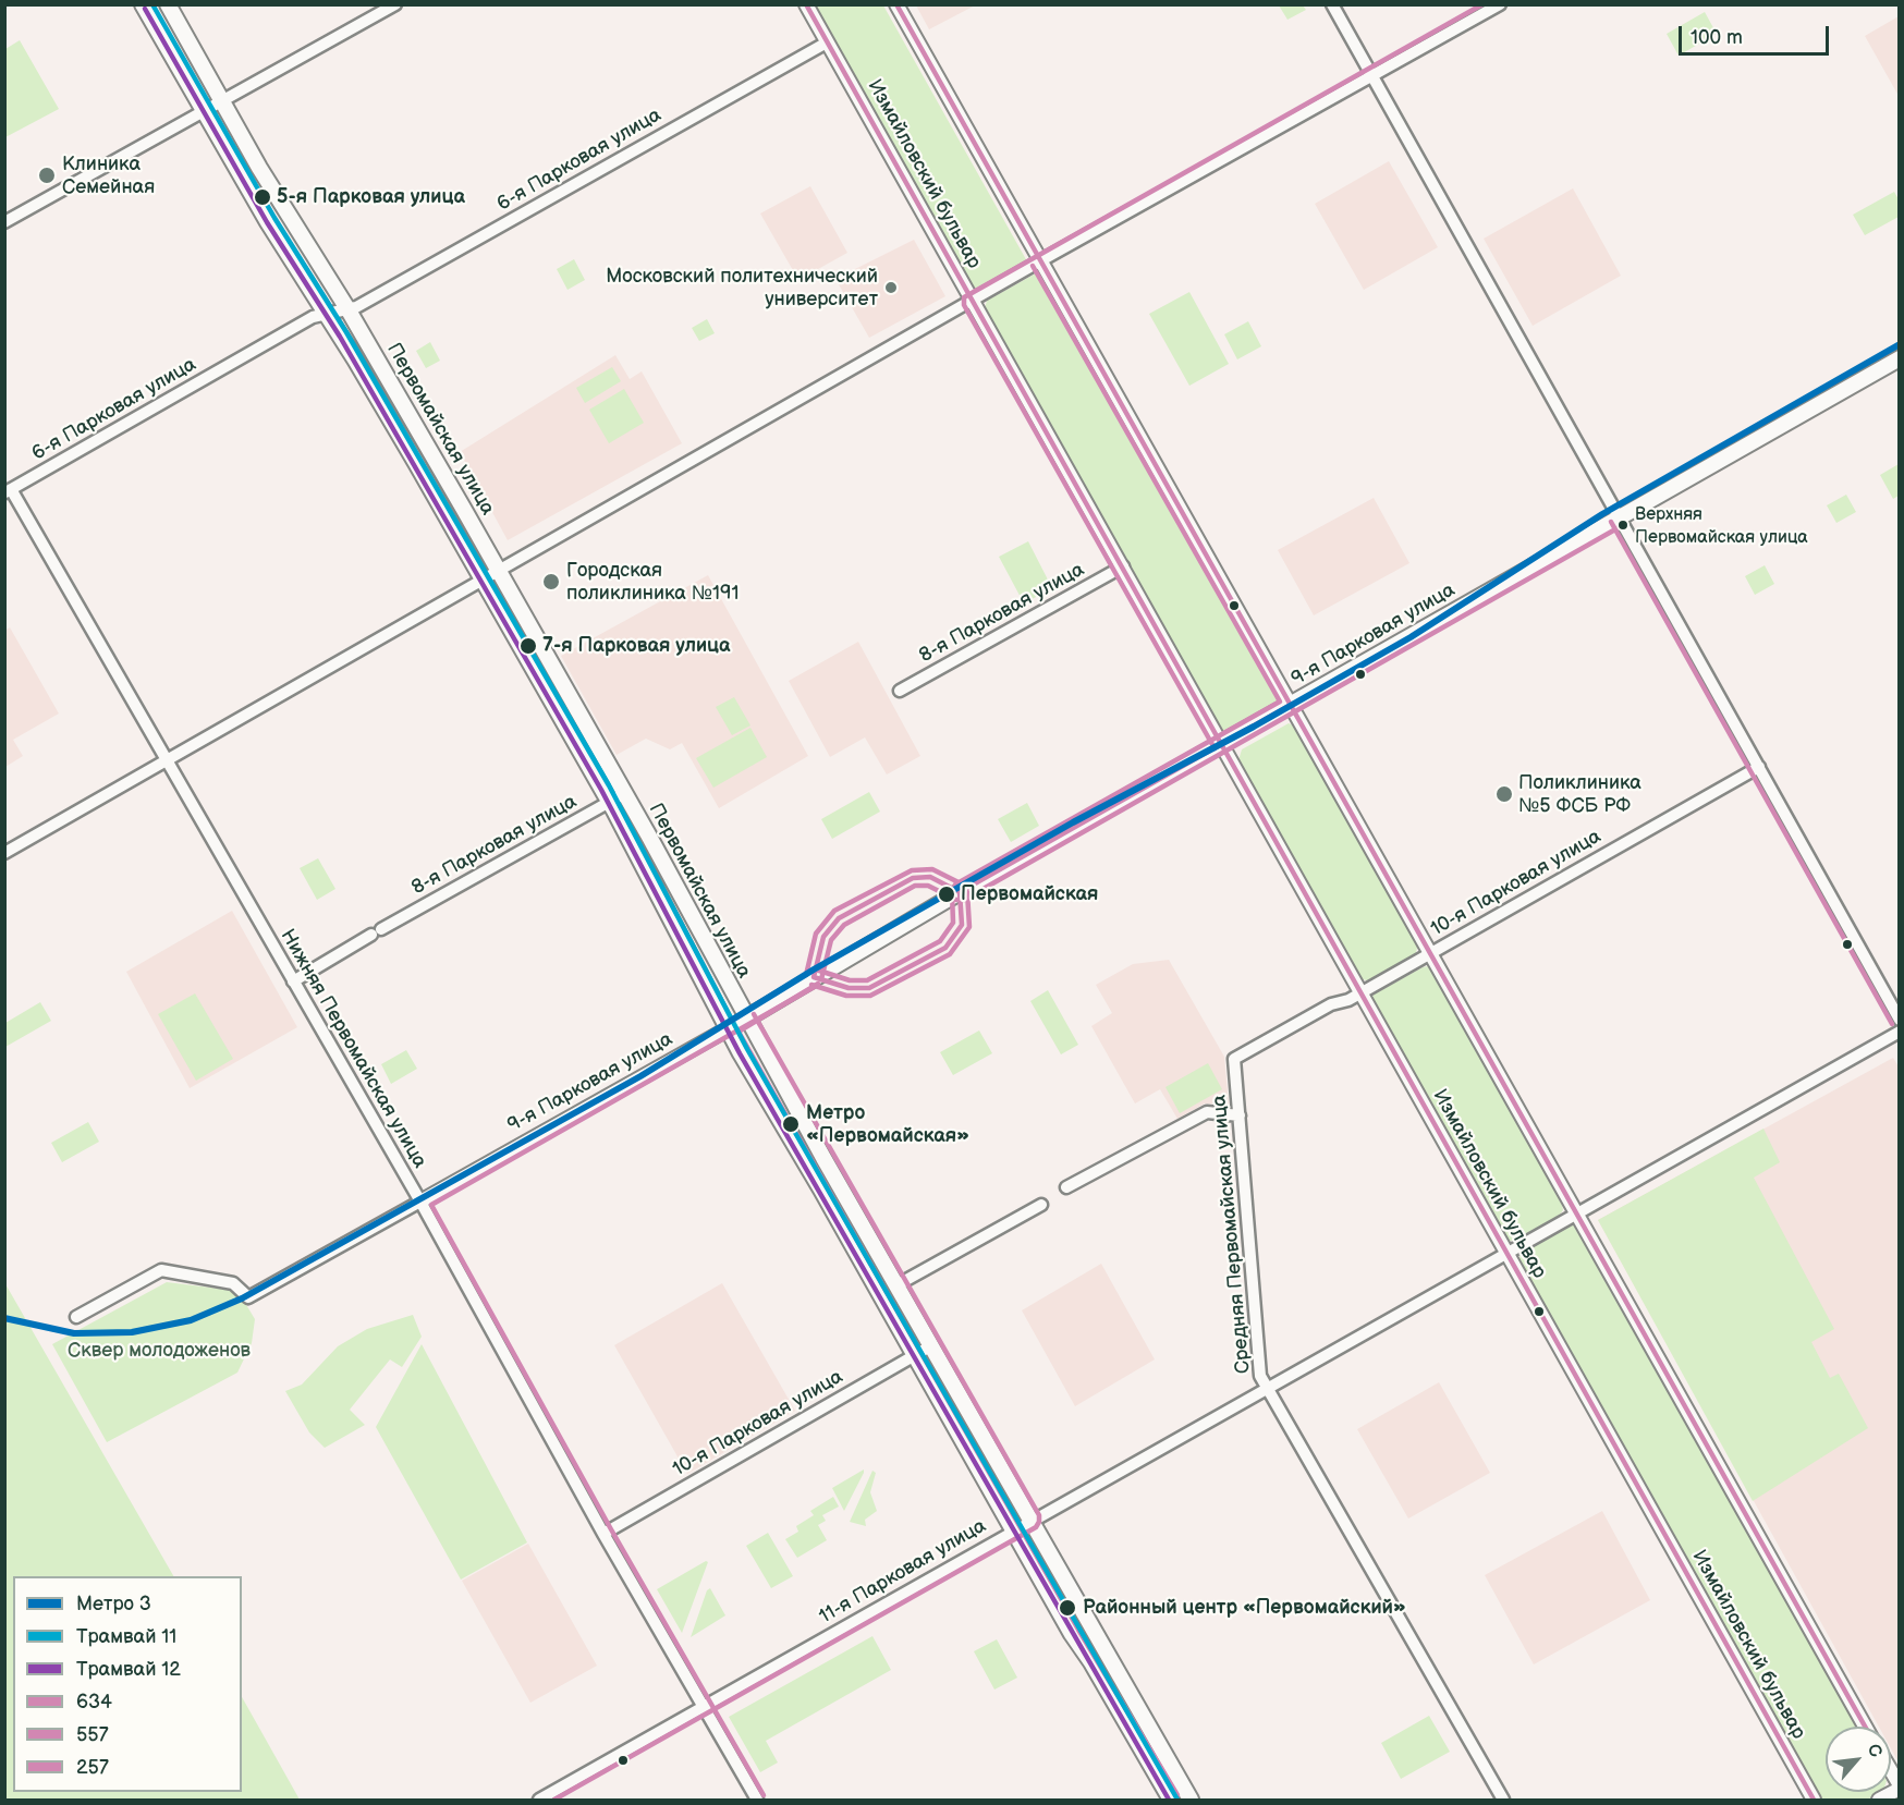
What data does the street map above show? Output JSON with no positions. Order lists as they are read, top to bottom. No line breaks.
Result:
{"streets":{"main road":["Первомайская улица","9-я Парковая улица"],"street":["6-я Парковая улица","Измайловский бульвар","8-я Парковая улица","10-я Парковая улица","Нижняя Первомайская улица","Средняя Первомайская улица","11-я Парковая улица"]},"crossings":[["6-я Парковая улица","Измайловский бульвар"],["6-я Парковая улица","Первомайская улица"],["6-я Парковая улица","Нижняя Первомайская улица"],["Измайловский бульвар","8-я Парковая улица"],["Измайловский бульвар","9-я Парковая улица"],["Измайловский бульвар","Средняя Первомайская улица"],["Измайловский бульвар","11-я Парковая улица"],["Первомайская улица","8-я Парковая улица"],["Первомайская улица","9-я Парковая улица"],["Первомайская улица","10-я Парковая улица"],["Первомайская улица","11-я Парковая улица"],["8-я Парковая улица","Нижняя Первомайская улица"],["9-я Парковая улица","Нижняя Первомайская улица"],["10-я Парковая улица","Нижняя Первомайская улица"],["10-я Парковая улица","Средняя Первомайская улица"],["Нижняя Первомайская улица","11-я Парковая улица"],["Средняя Первомайская улица","11-я Парковая улица"]],"parks":["Сквер молодоженов"],"places":["Клиника Семейная","5-я Парковая улица","Московский политехнический университет","Верхняя Первомайская улица","Городская поликлиника №191","7-я Парковая улица","Поликлиника №5 ФСБ РФ","Первомайская","Метро «Первомайская»","Районный центр «Первомайский»"],"lines":["tram line 11","transit line 634","transit line 257","tram line 12","metro line 3","transit line 557"],"legend":["Метро 3","Трамвай 11","Трамвай 12","634","557","257"],"scale_bar":"100 m","north":"top right"}
